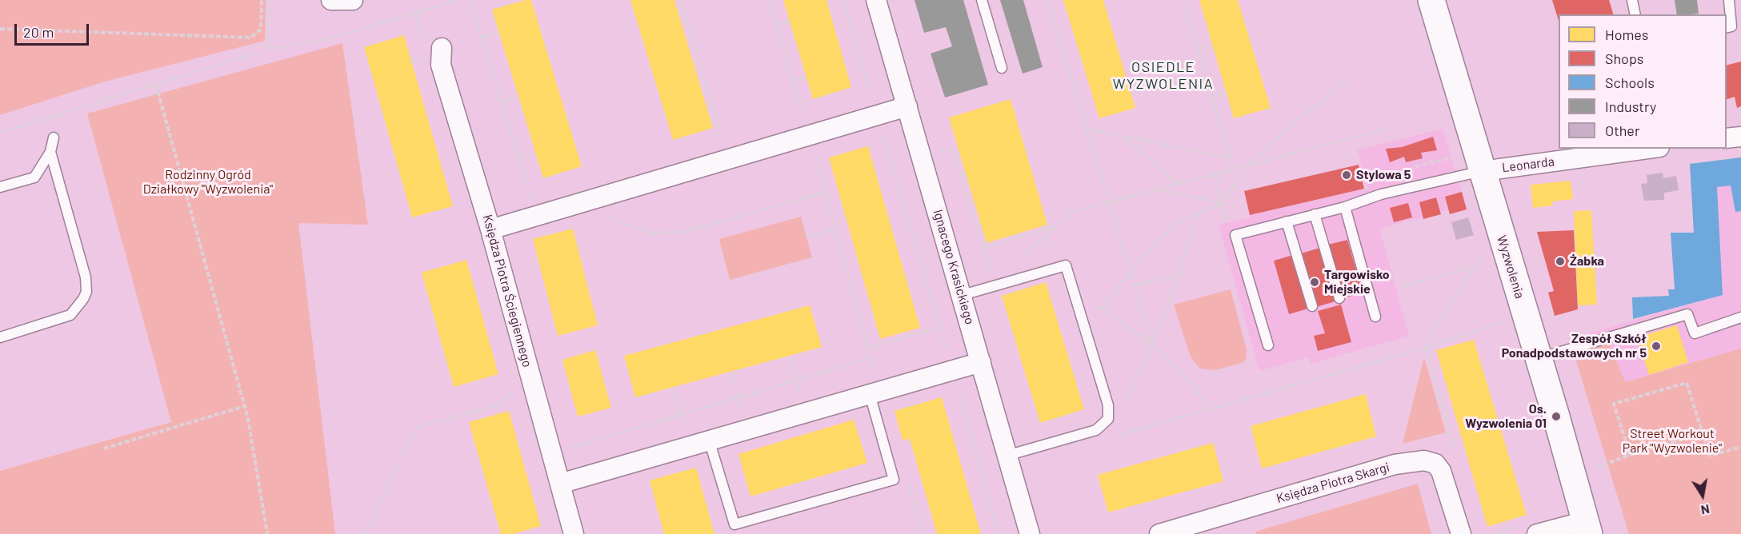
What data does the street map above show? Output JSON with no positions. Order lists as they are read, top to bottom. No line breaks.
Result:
{"streets":{"street":["Leonarda","Ignacego Krasickiego","Wyzwolenia","Księdza Piotra Ściegiennego","Księdza Piotra Skargi"]},"crossings":[["Leonarda","Wyzwolenia"]],"districts":["OSIEDLE WYZWOLENIA"],"parks":["Rodzinny Ogród Działkowy \"Wyzwolenia\"","Street Workout Park \"Wyzwolenie\""],"places":["Stylowa 5","Żabka","Targowisko Miejskie","Zespół Szkół Ponadpodstawowych nr 5","Os. Wyzwolenia 01"],"legend":["Homes","Shops","Schools","Industry","Other"],"scale_bar":"20 m","north":"bottom"}
